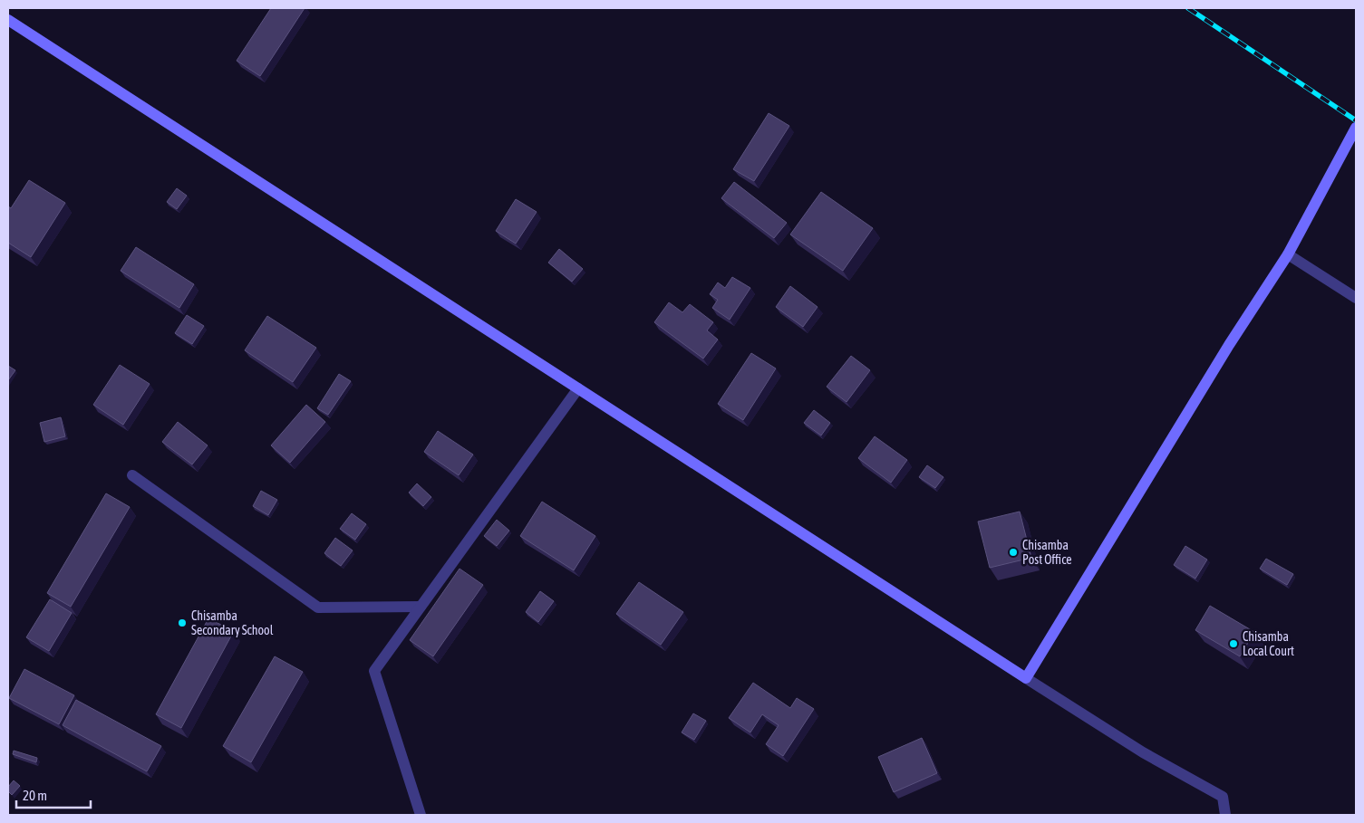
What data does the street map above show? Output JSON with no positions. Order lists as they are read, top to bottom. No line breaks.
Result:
{"places":["Chisamba Post Office","Chisamba Secondary School","Chisamba Local Court"],"scale_bar":"20 m"}
